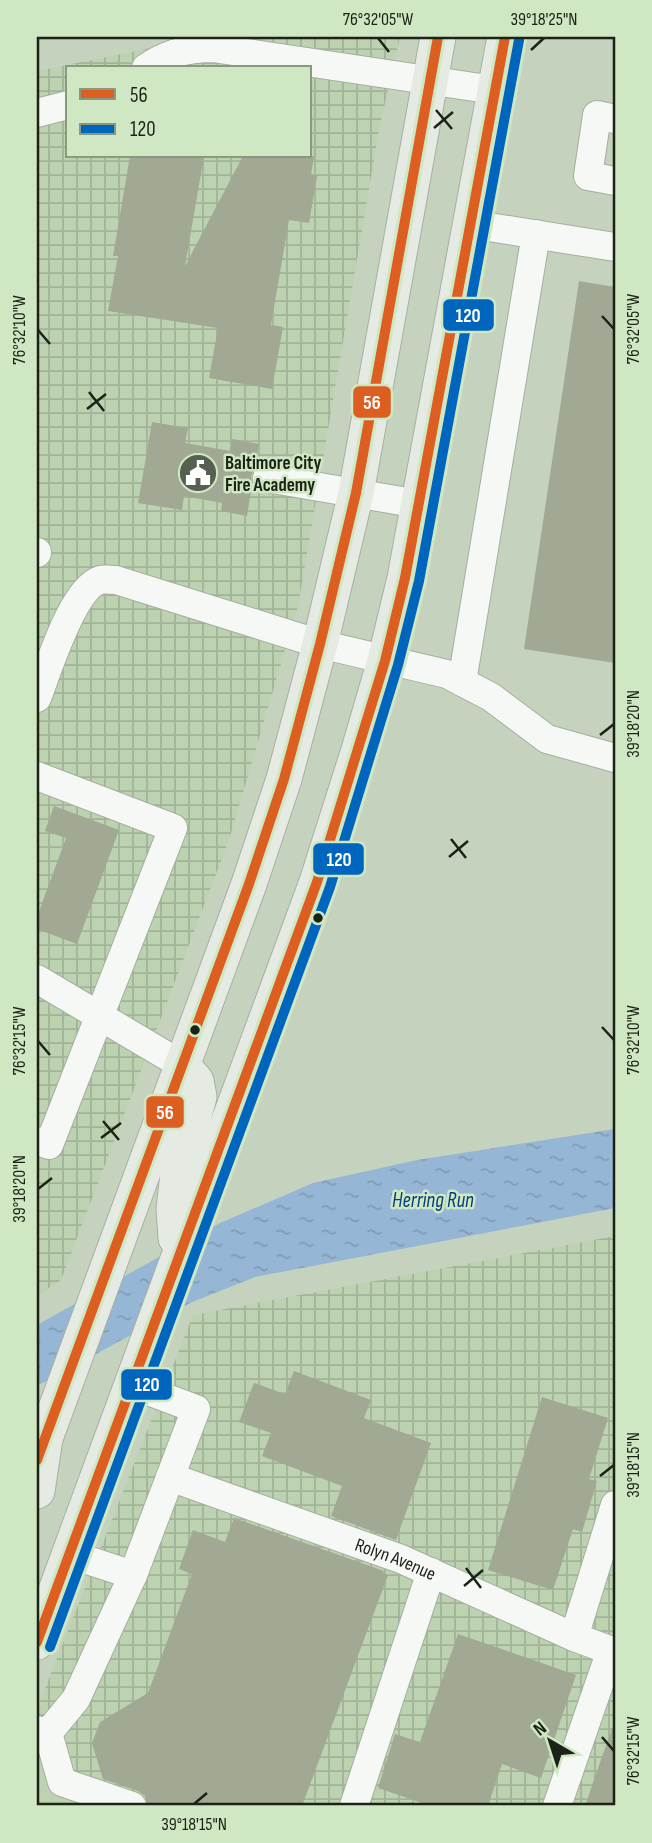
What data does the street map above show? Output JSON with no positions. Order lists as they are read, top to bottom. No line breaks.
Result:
{"streets":{"lane":["Rolyn Avenue"]},"water":["Herring Run"],"places":{"public building":["Baltimore City Fire Academy"]},"lines":["transit line 56","transit line 120"],"legend":["56","120"],"north":"top left","coordinates":["76°32'05\"W","39°18'25\"N","76°32'10\"W","39°18'20\"N","76°32'15\"W","39°18'15\"N"]}
